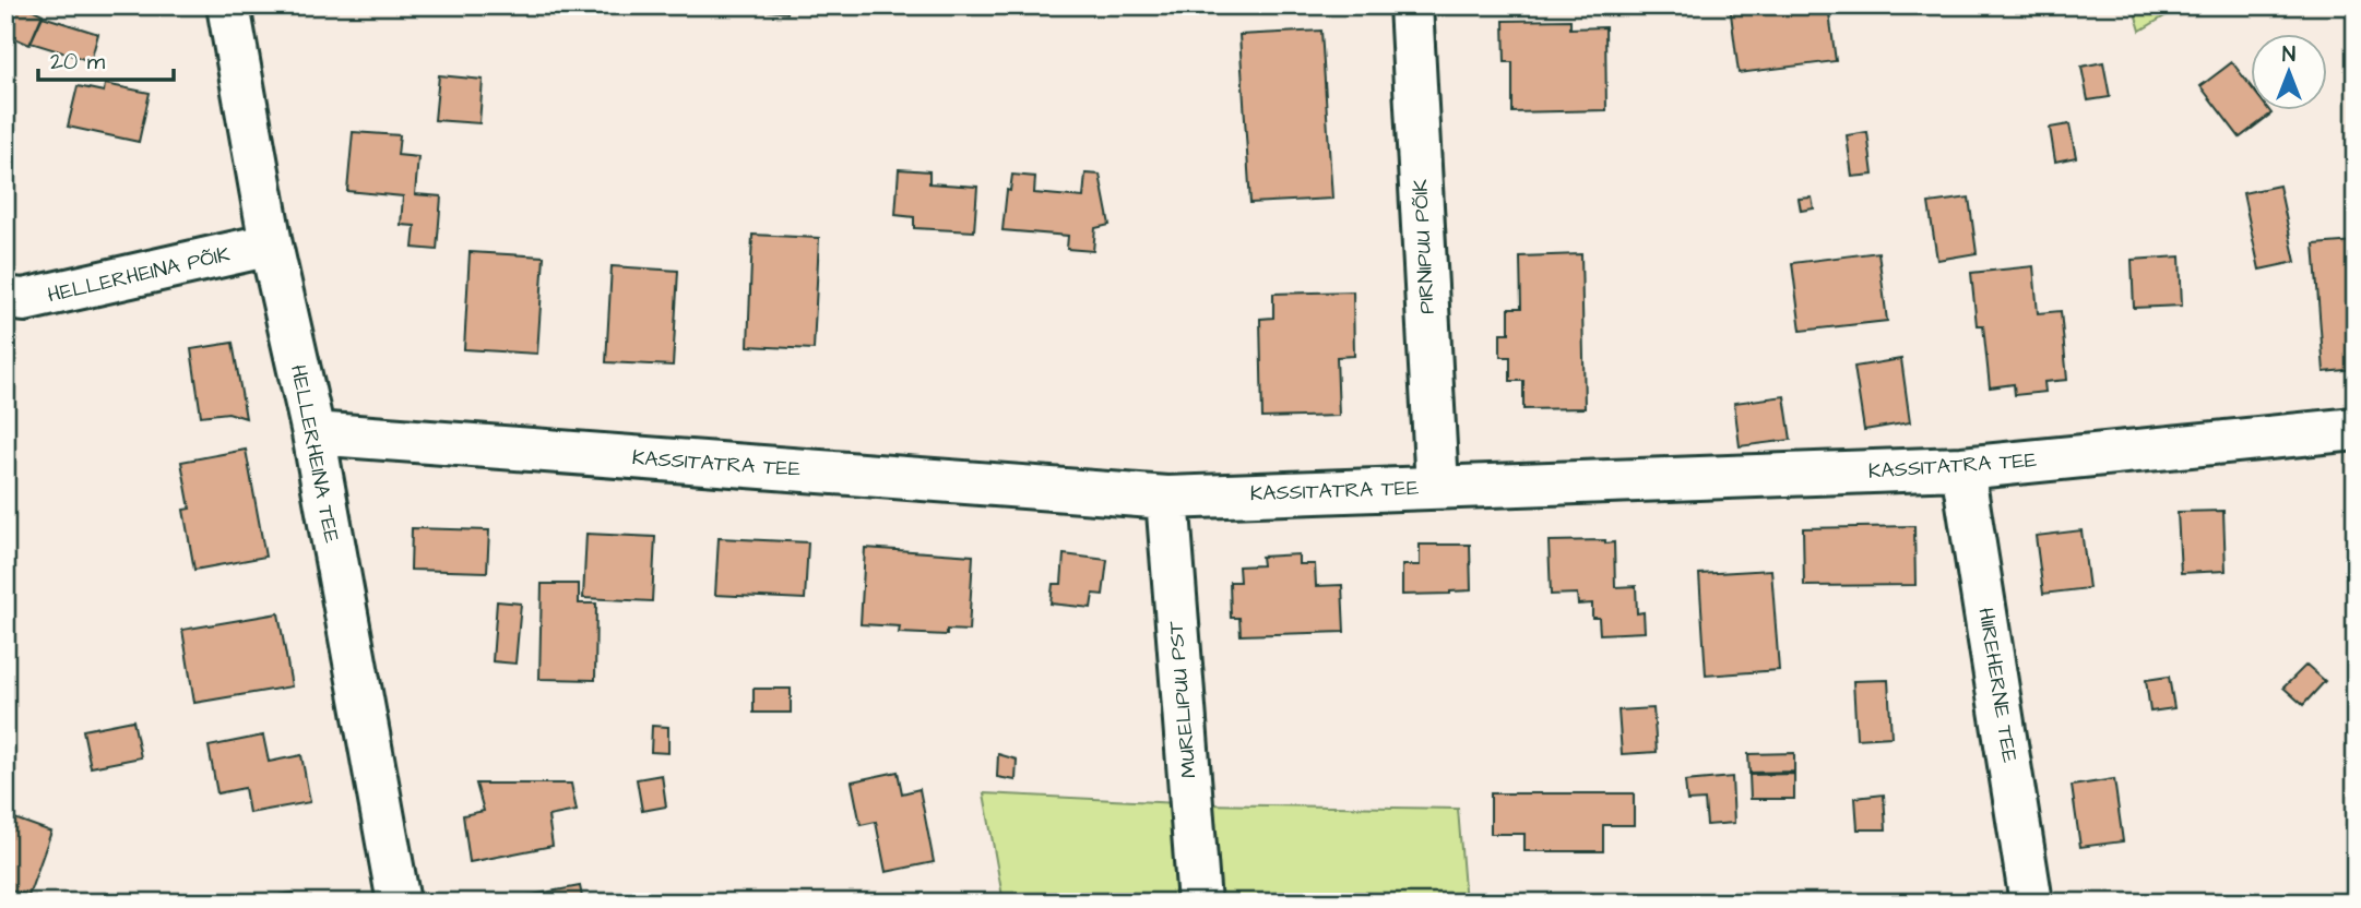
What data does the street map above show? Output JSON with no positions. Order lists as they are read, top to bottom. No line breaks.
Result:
{"streets":{"street":["PIRNIPUU PÕIK","HELLERHEINA PÕIK","HELLERHEINA TEE","KASSITATRA TEE","HIIREHERNE TEE","MURELIPUU PST"]},"crossings":[["PIRNIPUU PÕIK","KASSITATRA TEE"],["HELLERHEINA PÕIK","HELLERHEINA TEE"],["HELLERHEINA TEE","KASSITATRA TEE"],["KASSITATRA TEE","HIIREHERNE TEE"],["KASSITATRA TEE","MURELIPUU PST"]],"scale_bar":"20 m","north":"top"}
